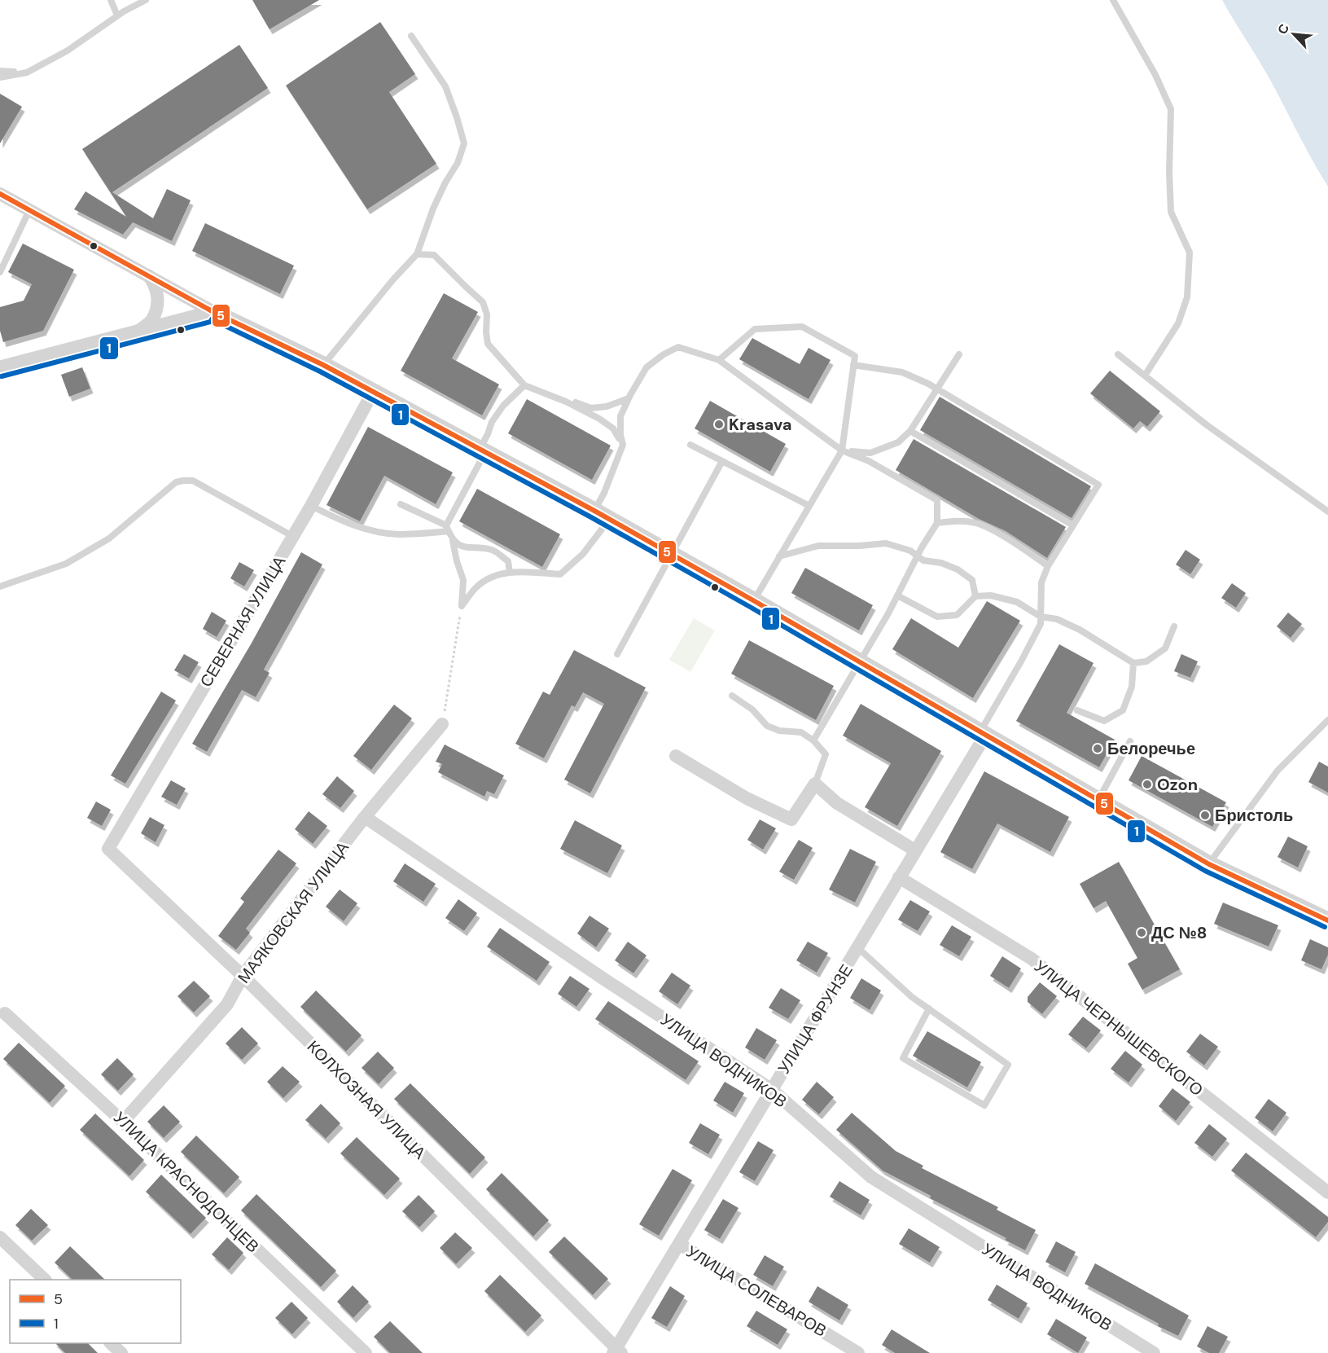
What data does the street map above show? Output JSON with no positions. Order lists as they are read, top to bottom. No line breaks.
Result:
{"streets":{"street":["СЕВЕРНАЯ УЛИЦА","МАЯКОВСКАЯ УЛИЦА","УЛИЦА ФРУНЗЕ","УЛИЦА ЧЕРНЫШЕВСКОГО","УЛИЦА ВОДНИКОВ","КОЛХОЗНАЯ УЛИЦА","УЛИЦА КРАСНОДОНЦЕВ","УЛИЦА СОЛЕВАРОВ"]},"crossings":[["СЕВЕРНАЯ УЛИЦА","КОЛХОЗНАЯ УЛИЦА"],["МАЯКОВСКАЯ УЛИЦА","УЛИЦА ВОДНИКОВ"],["МАЯКОВСКАЯ УЛИЦА","КОЛХОЗНАЯ УЛИЦА"],["МАЯКОВСКАЯ УЛИЦА","УЛИЦА КРАСНОДОНЦЕВ"],["УЛИЦА ФРУНЗЕ","УЛИЦА ЧЕРНЫШЕВСКОГО"],["УЛИЦА ФРУНЗЕ","УЛИЦА ВОДНИКОВ"],["УЛИЦА ФРУНЗЕ","КОЛХОЗНАЯ УЛИЦА"],["УЛИЦА ФРУНЗЕ","УЛИЦА СОЛЕВАРОВ"]],"places":["Krasava","Белоречье","Ozon","Бристоль","ДС №8"],"lines":["transit line 5","transit line 1"],"legend":["5","1"],"north":"top left"}
